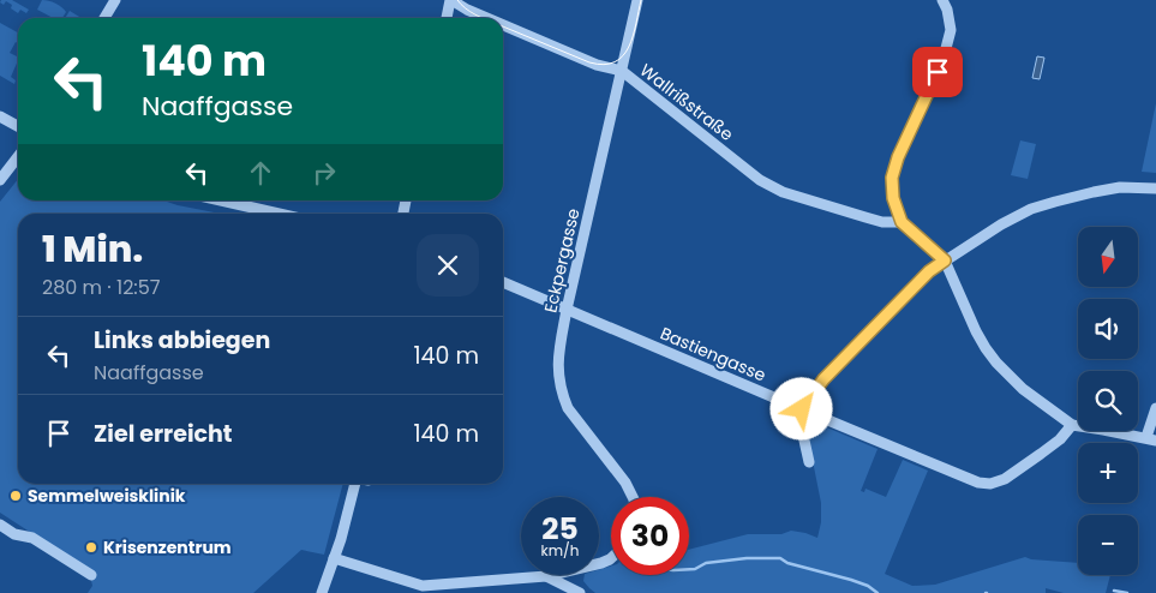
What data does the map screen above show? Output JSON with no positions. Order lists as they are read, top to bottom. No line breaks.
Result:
{"streets":{"street":["Wallrißstraße","Eckpergasse","Bastiengasse"]},"crossings":[["Wallrißstraße","Eckpergasse"],["Eckpergasse","Bastiengasse"]],"places":["Semmelweisklinik","Krisenzentrum"],"north":"bottom","page":{"turn":["140 m","Naaffgasse"],"heading":["1 Min.","280 m · 12:57"],"map_buttons":["+","−"],"list":[{"name":"Links abbiegen","note":"Naaffgasse","value":"140 m"},{"name":"Ziel erreicht","value":"140 m"}],"speed":"25 km/h","limit":"30"}}
